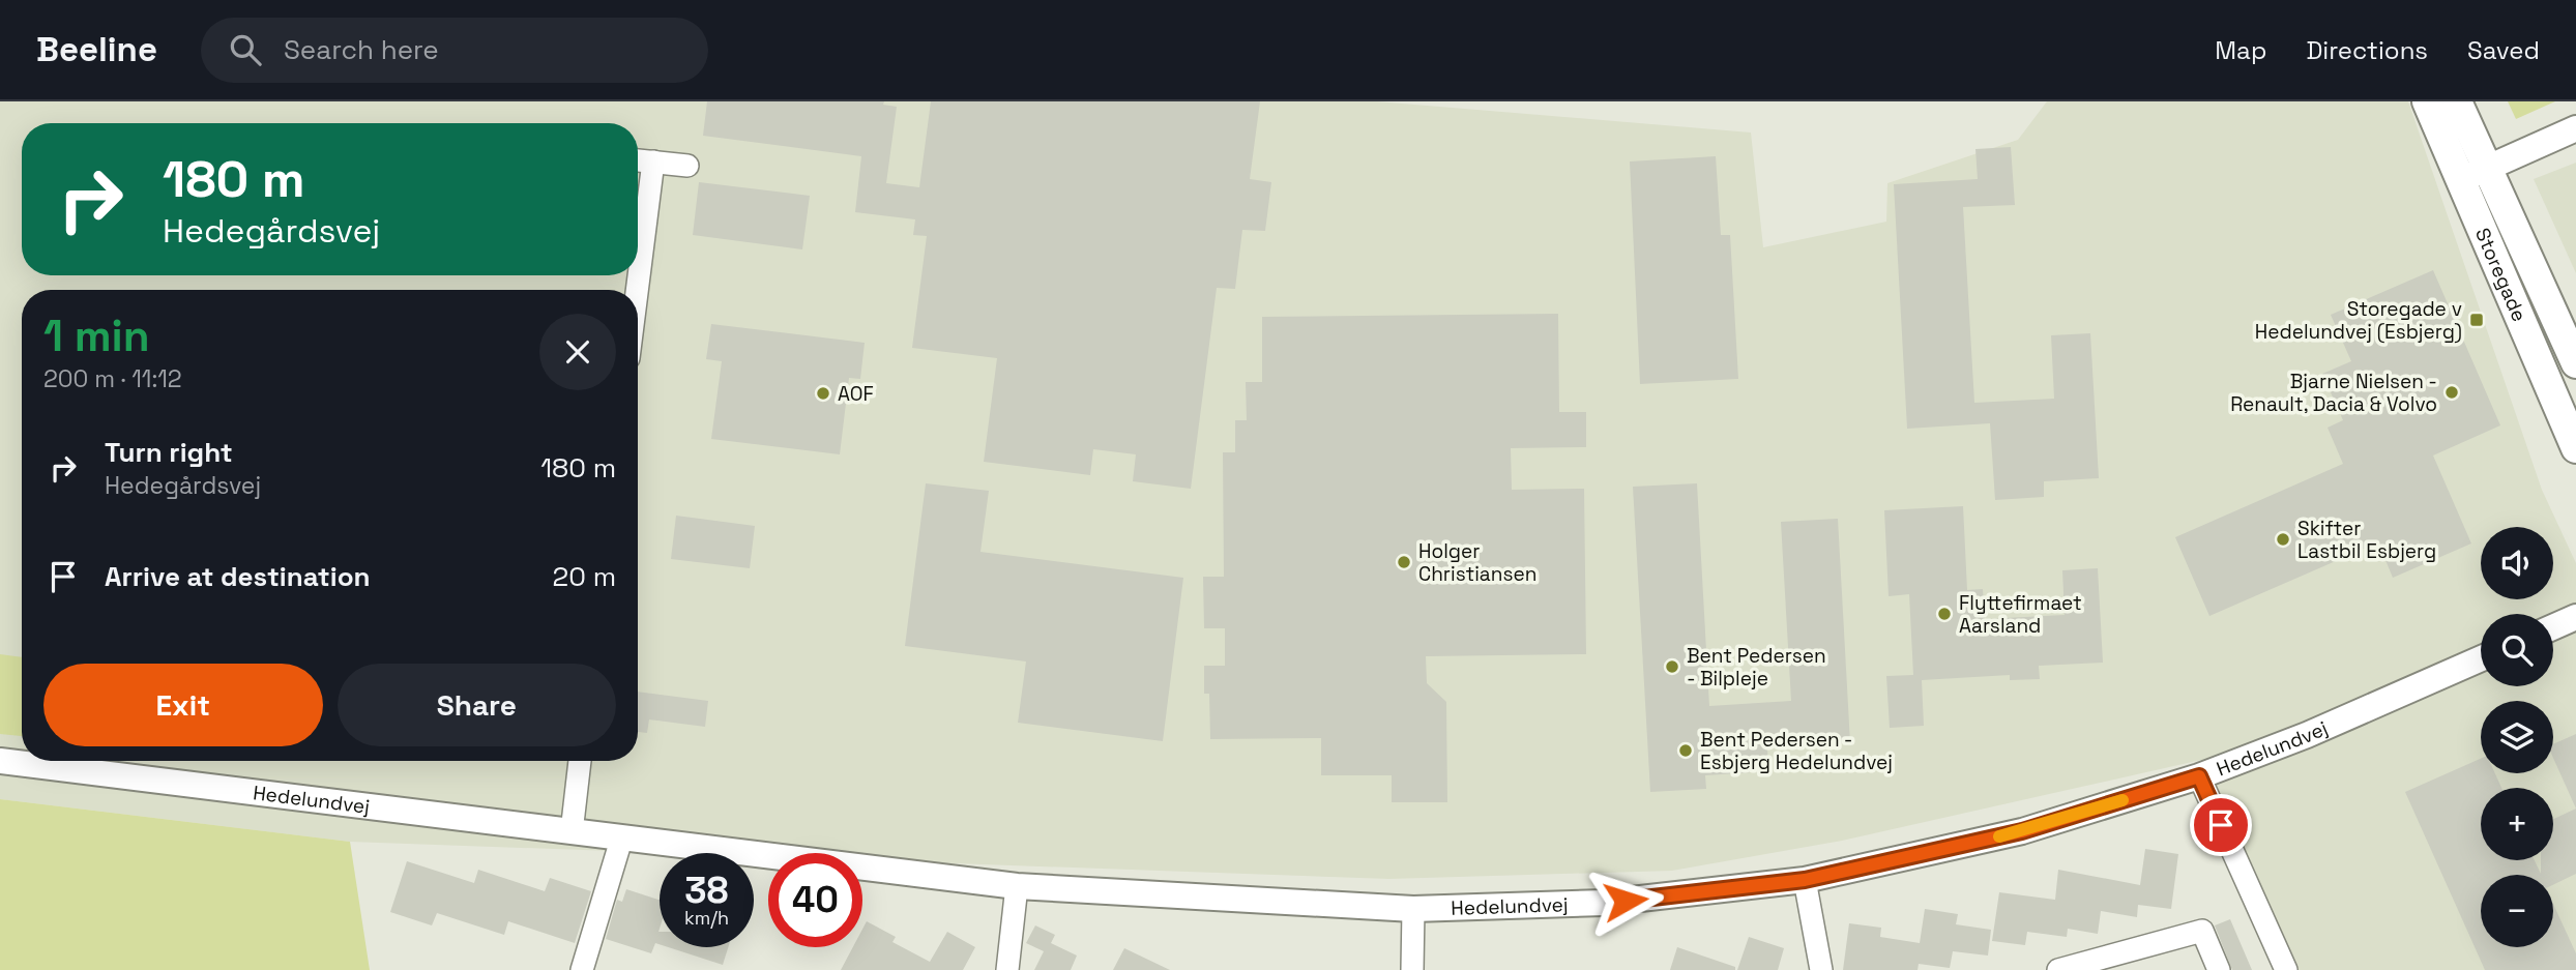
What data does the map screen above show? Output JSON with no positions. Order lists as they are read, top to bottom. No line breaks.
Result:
{"streets":{"main road":["Storegade"],"street":["Hedelundvej"]},"places":{"transit":["Storegade v Hedelundvej (Esbjerg)"],"other":["Bjarne Nielsen - Renault, Dacia & Volvo","AOF","Skifter Lastbil Esbjerg","Holger Christiansen","Flyttefirmaet Aarsland","Bent Pedersen - Bilpleje","Bent Pedersen - Esbjerg Hedelundvej"]},"page":{"header":"Beeline","search":"Search here","nav":["Map","Directions","Saved"],"turn":["180 m","Hedegårdsvej"],"heading":["1 min","200 m · 11:12"],"list":[{"name":"Turn right","note":"Hedegårdsvej","value":"180 m"},{"name":"Arrive at destination","value":"20 m"}],"map_buttons":["+","−"],"buttons":["Exit","Share"],"speed":"38 km/h","limit":"40"}}
